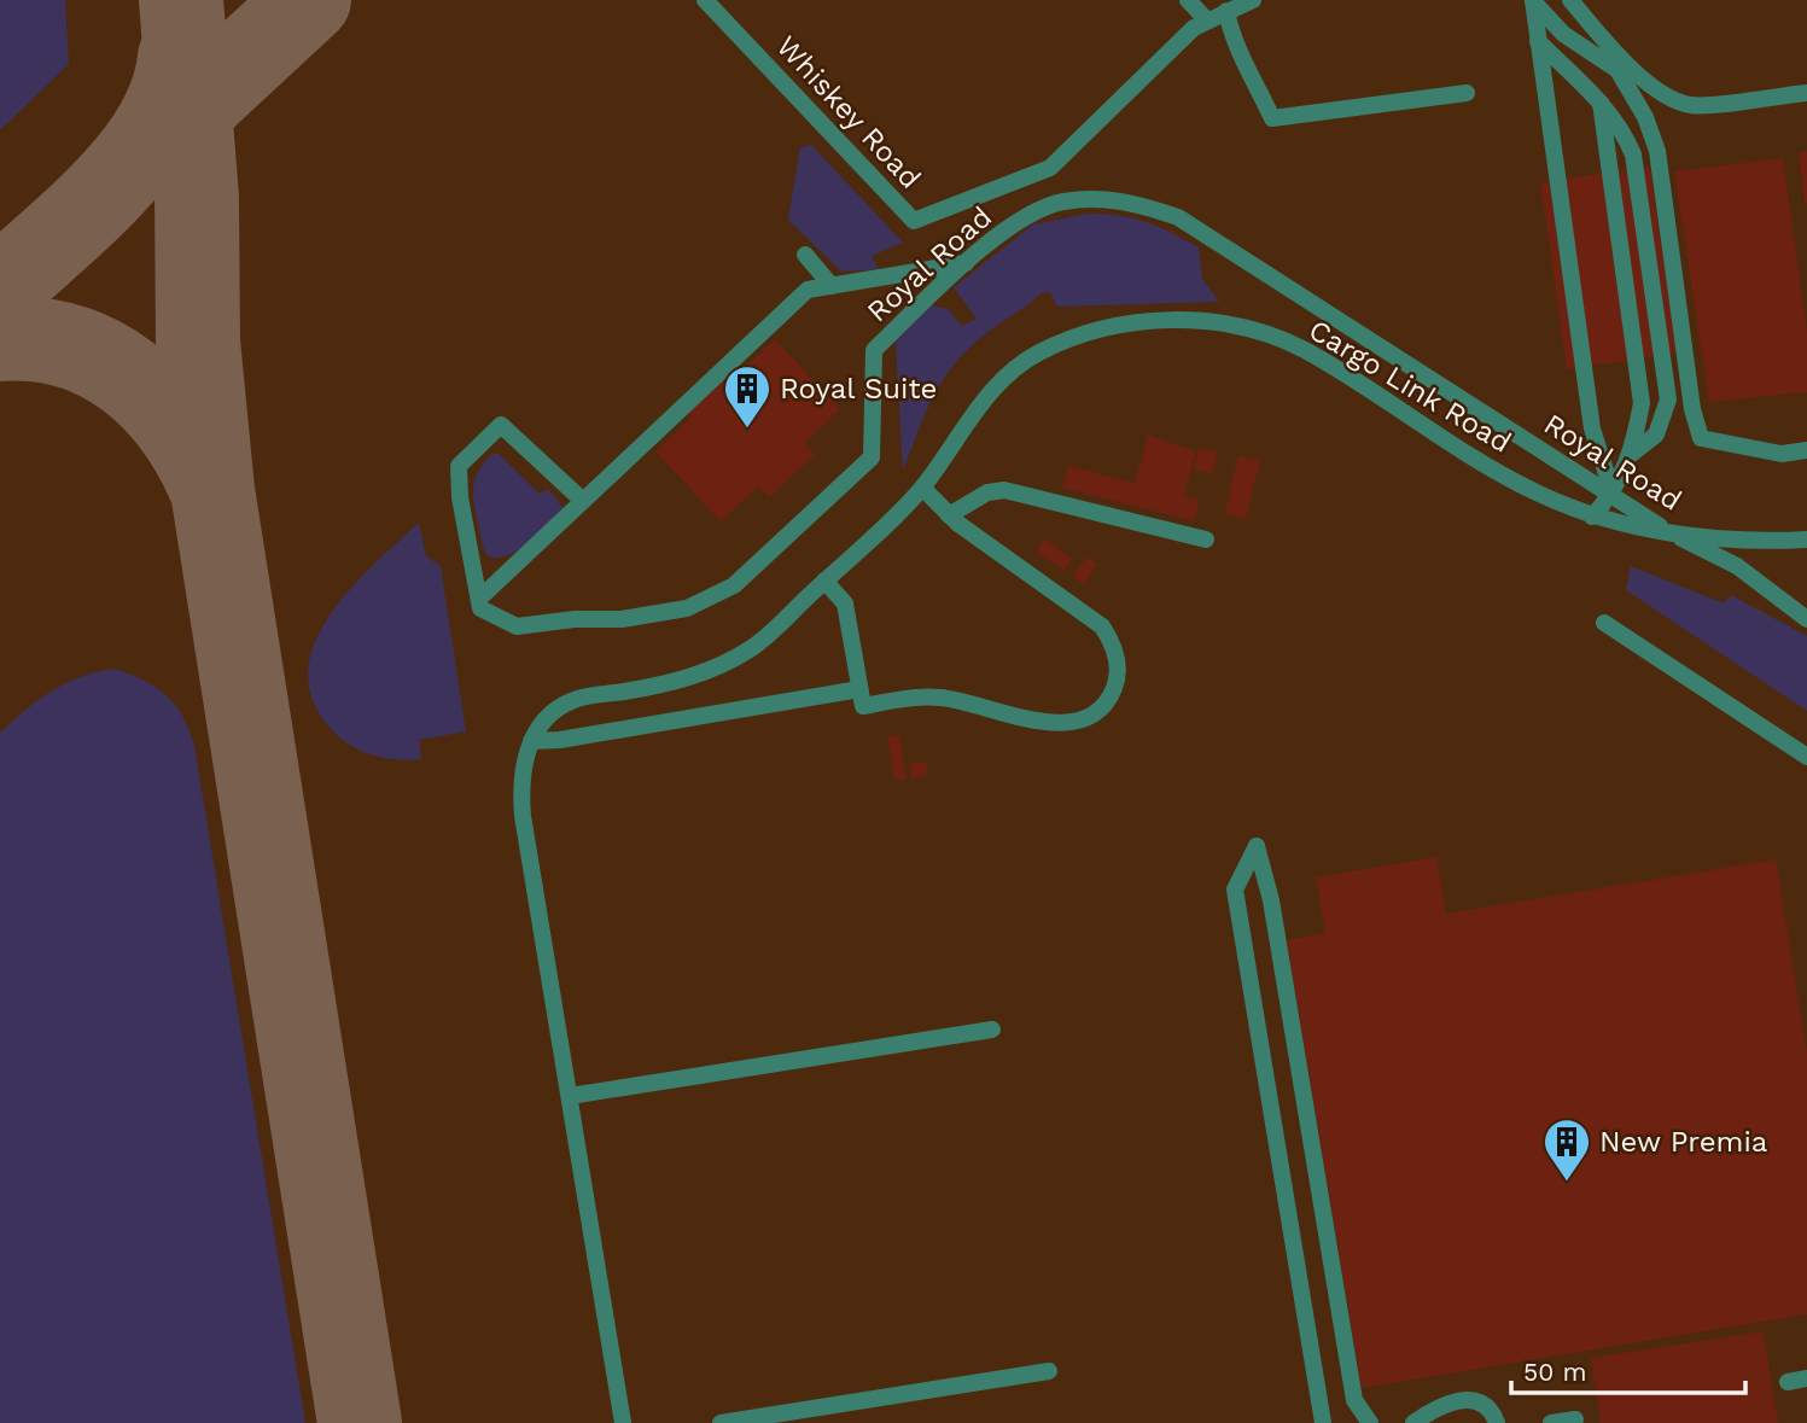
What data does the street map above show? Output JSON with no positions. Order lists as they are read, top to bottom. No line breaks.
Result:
{"streets":{"lane":["Whiskey Road","Royal Road","Cargo Link Road"]},"crossings":[["Royal Road","Cargo Link Road"]],"places":{"building":["Royal Suite","New Premia"]},"scale_bar":"50 m"}
